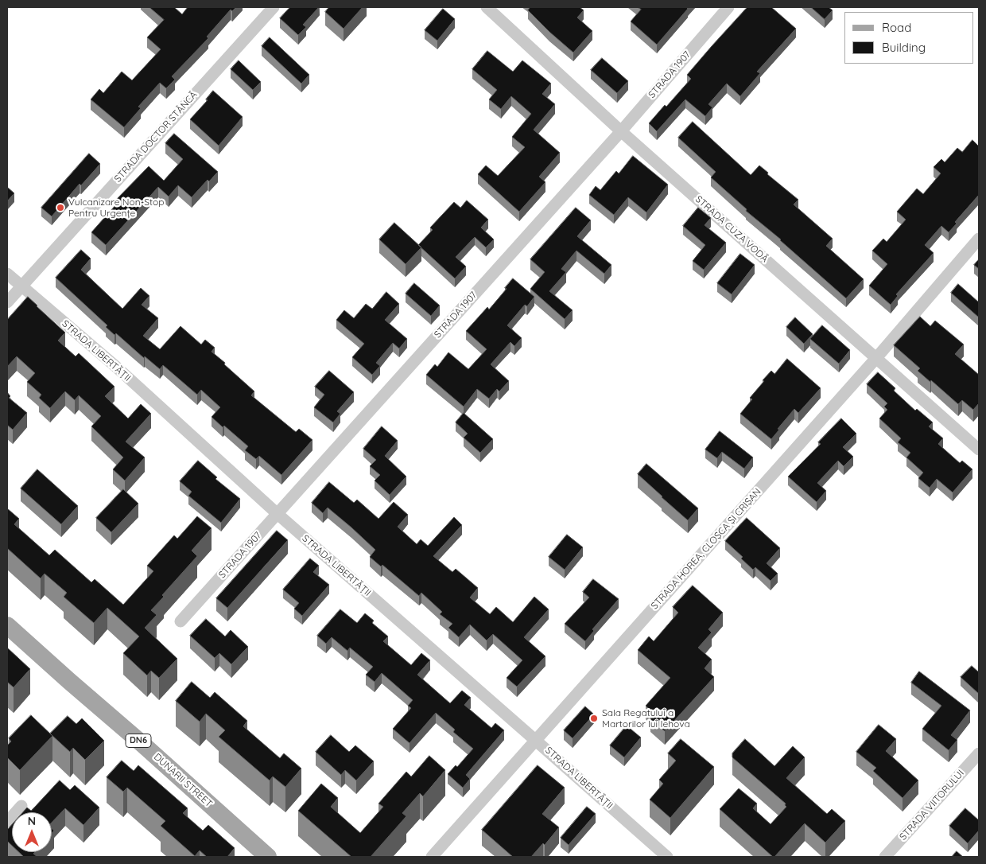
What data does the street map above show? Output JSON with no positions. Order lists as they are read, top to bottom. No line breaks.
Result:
{"streets":{"main road":["DN6","DUNARII STREET"],"street":["STRADA 1907","STRADA DOCTOR STÂNCĂ","STRADA CUZA VODĂ","STRADA LIBERTĂȚII","STRADA HOREA, CLOŞCA ŞI CRIŞAN","STRADA VIITORULUI"]},"crossings":[["STRADA 1907","STRADA CUZA VODĂ"],["STRADA 1907","STRADA LIBERTĂȚII"],["STRADA DOCTOR STÂNCĂ","STRADA LIBERTĂȚII"],["STRADA CUZA VODĂ","STRADA HOREA, CLOŞCA ŞI CRIŞAN"],["STRADA LIBERTĂȚII","STRADA HOREA, CLOŞCA ŞI CRIŞAN"]],"places":["Vulcanizare Non-Stop Pentru Urgențe","Sala Regatului a Martorilor lui Iehova"],"legend":["Road","Building"],"north":"top"}
